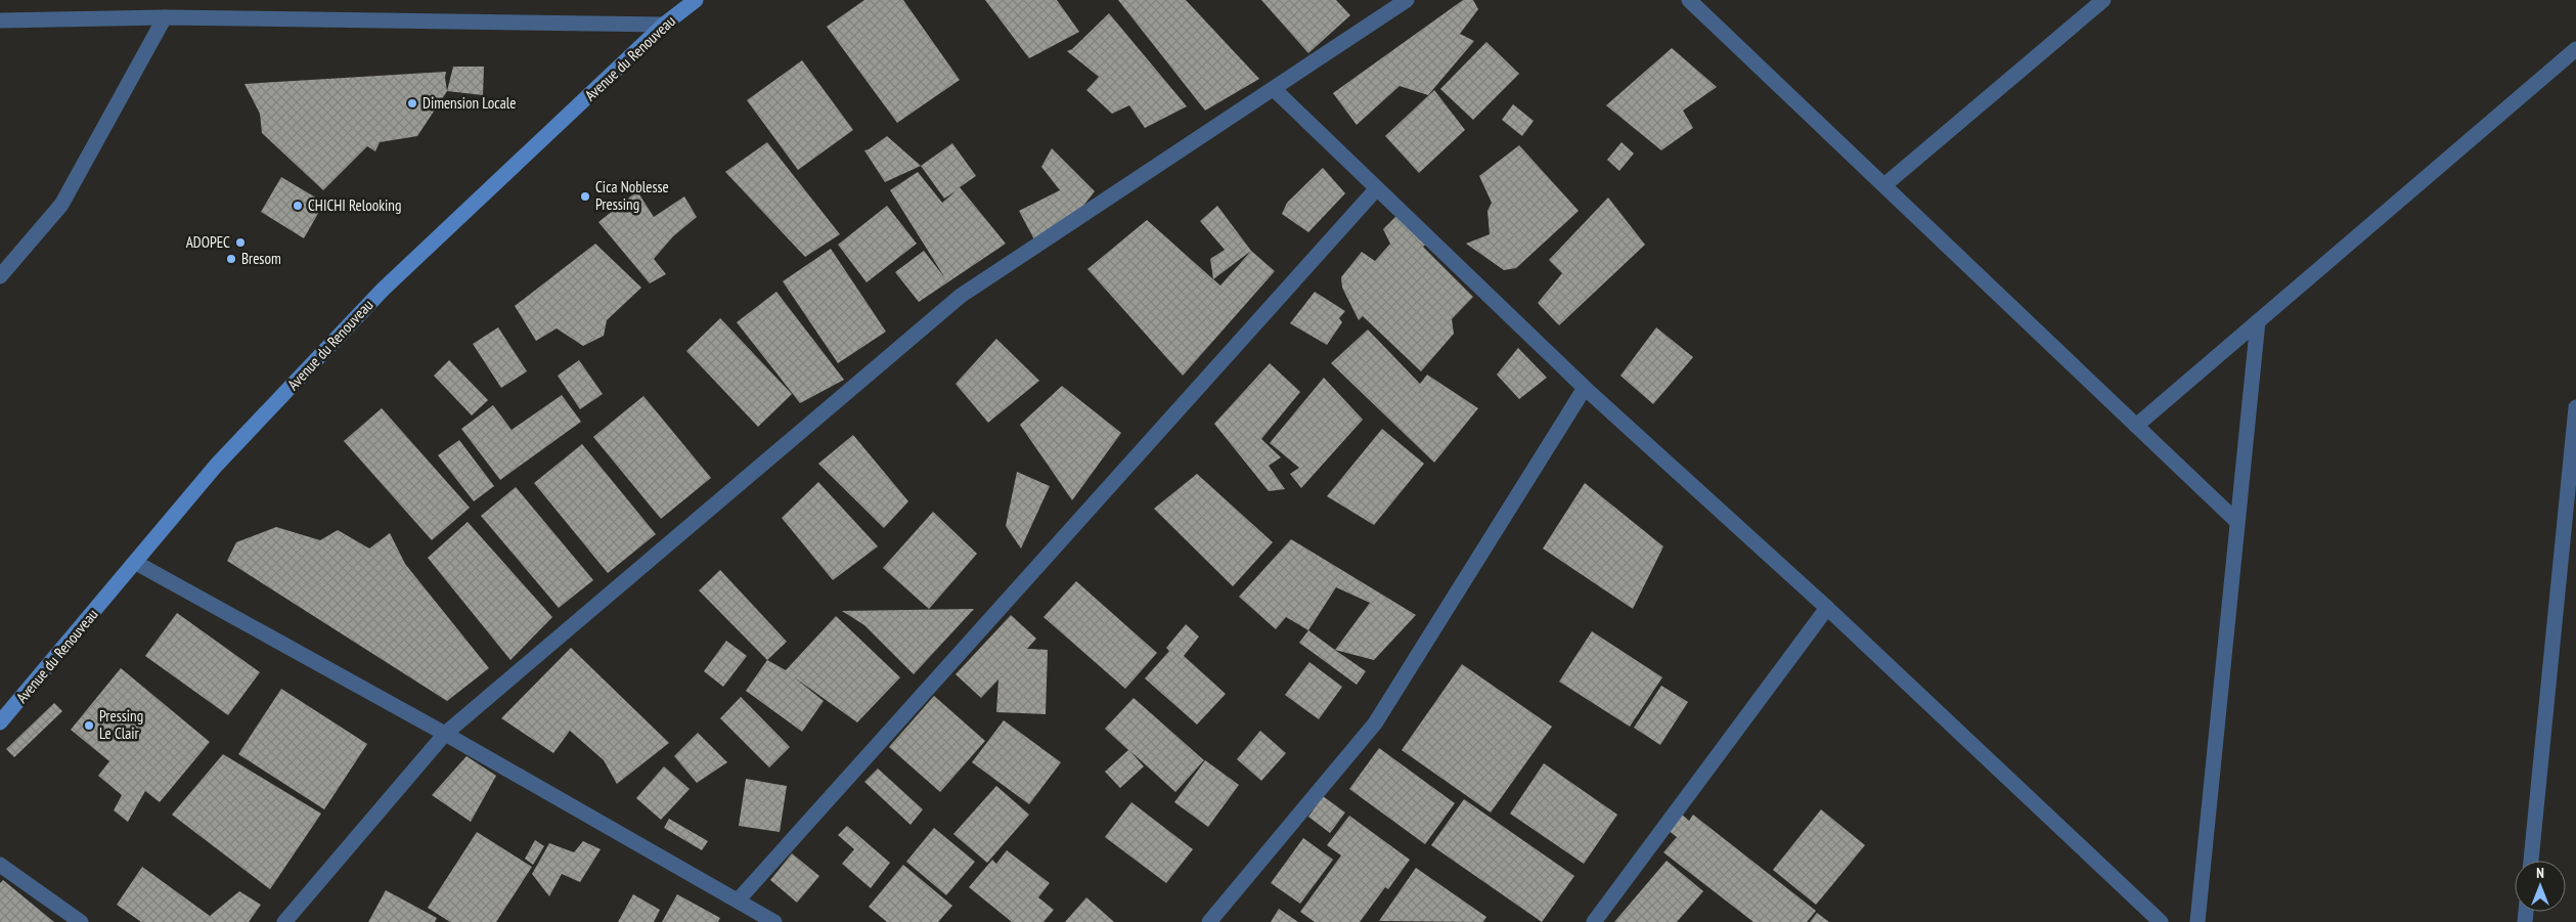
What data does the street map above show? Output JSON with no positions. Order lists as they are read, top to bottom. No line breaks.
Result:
{"streets":{"main road":["Avenue du Renouveau"]},"places":["Dimension Locale","Cica Noblesse Pressing","CHICHI Relooking","ADOPEC","Bresom","Pressing Le Clair"],"north":"top"}
